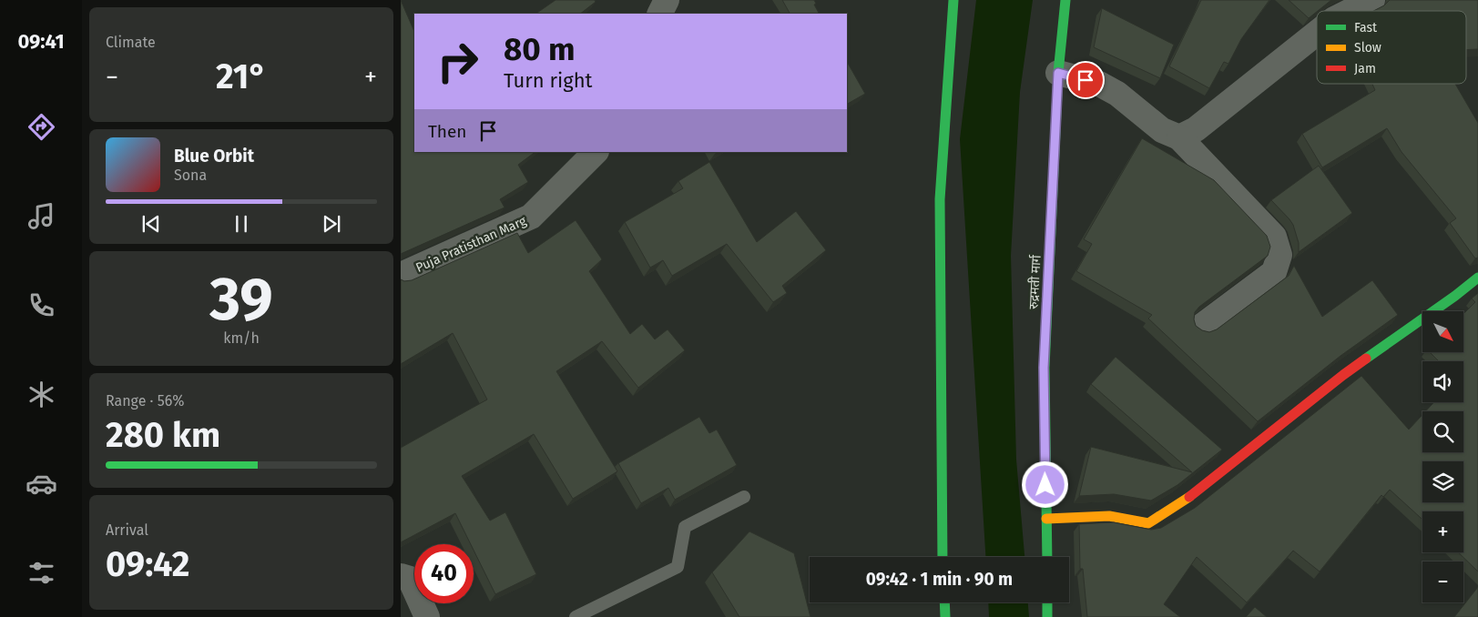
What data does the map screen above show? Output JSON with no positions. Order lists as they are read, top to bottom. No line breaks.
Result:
{"streets":{"street":["Puja Pratisthan Marg","रुद्रमती मार्ग"]},"legend":["Fast","Slow","Jam"],"north":"bottom right","page":{"tabs":"09:41","tile":["Climate",["39","km/h"],["Range · 56%","280 km"],["Arrival","09:42"]],"turn":["80 m","Turn right"],"heat":["−","21°","+"],"then":"Then","song":["Blue Orbit","Sona"],"map_buttons":["+","−"],"limit":"40","trip":"09:42 · 1 min · 90 m"}}
